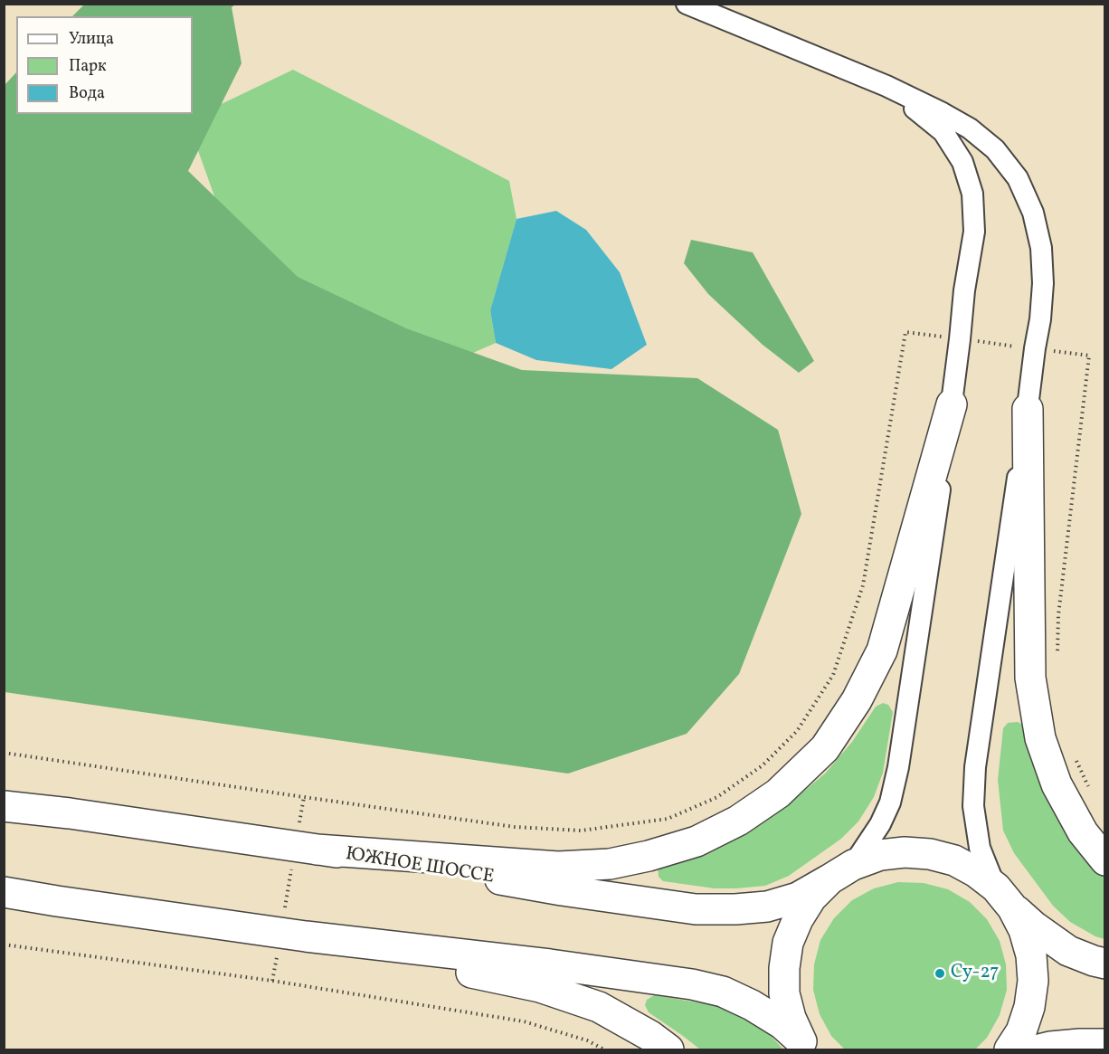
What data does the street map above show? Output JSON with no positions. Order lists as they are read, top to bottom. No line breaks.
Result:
{"streets":{"main road":["ЮЖНОЕ ШОССЕ"]},"places":["Су-27"],"legend":["Улица","Парк","Вода"]}
